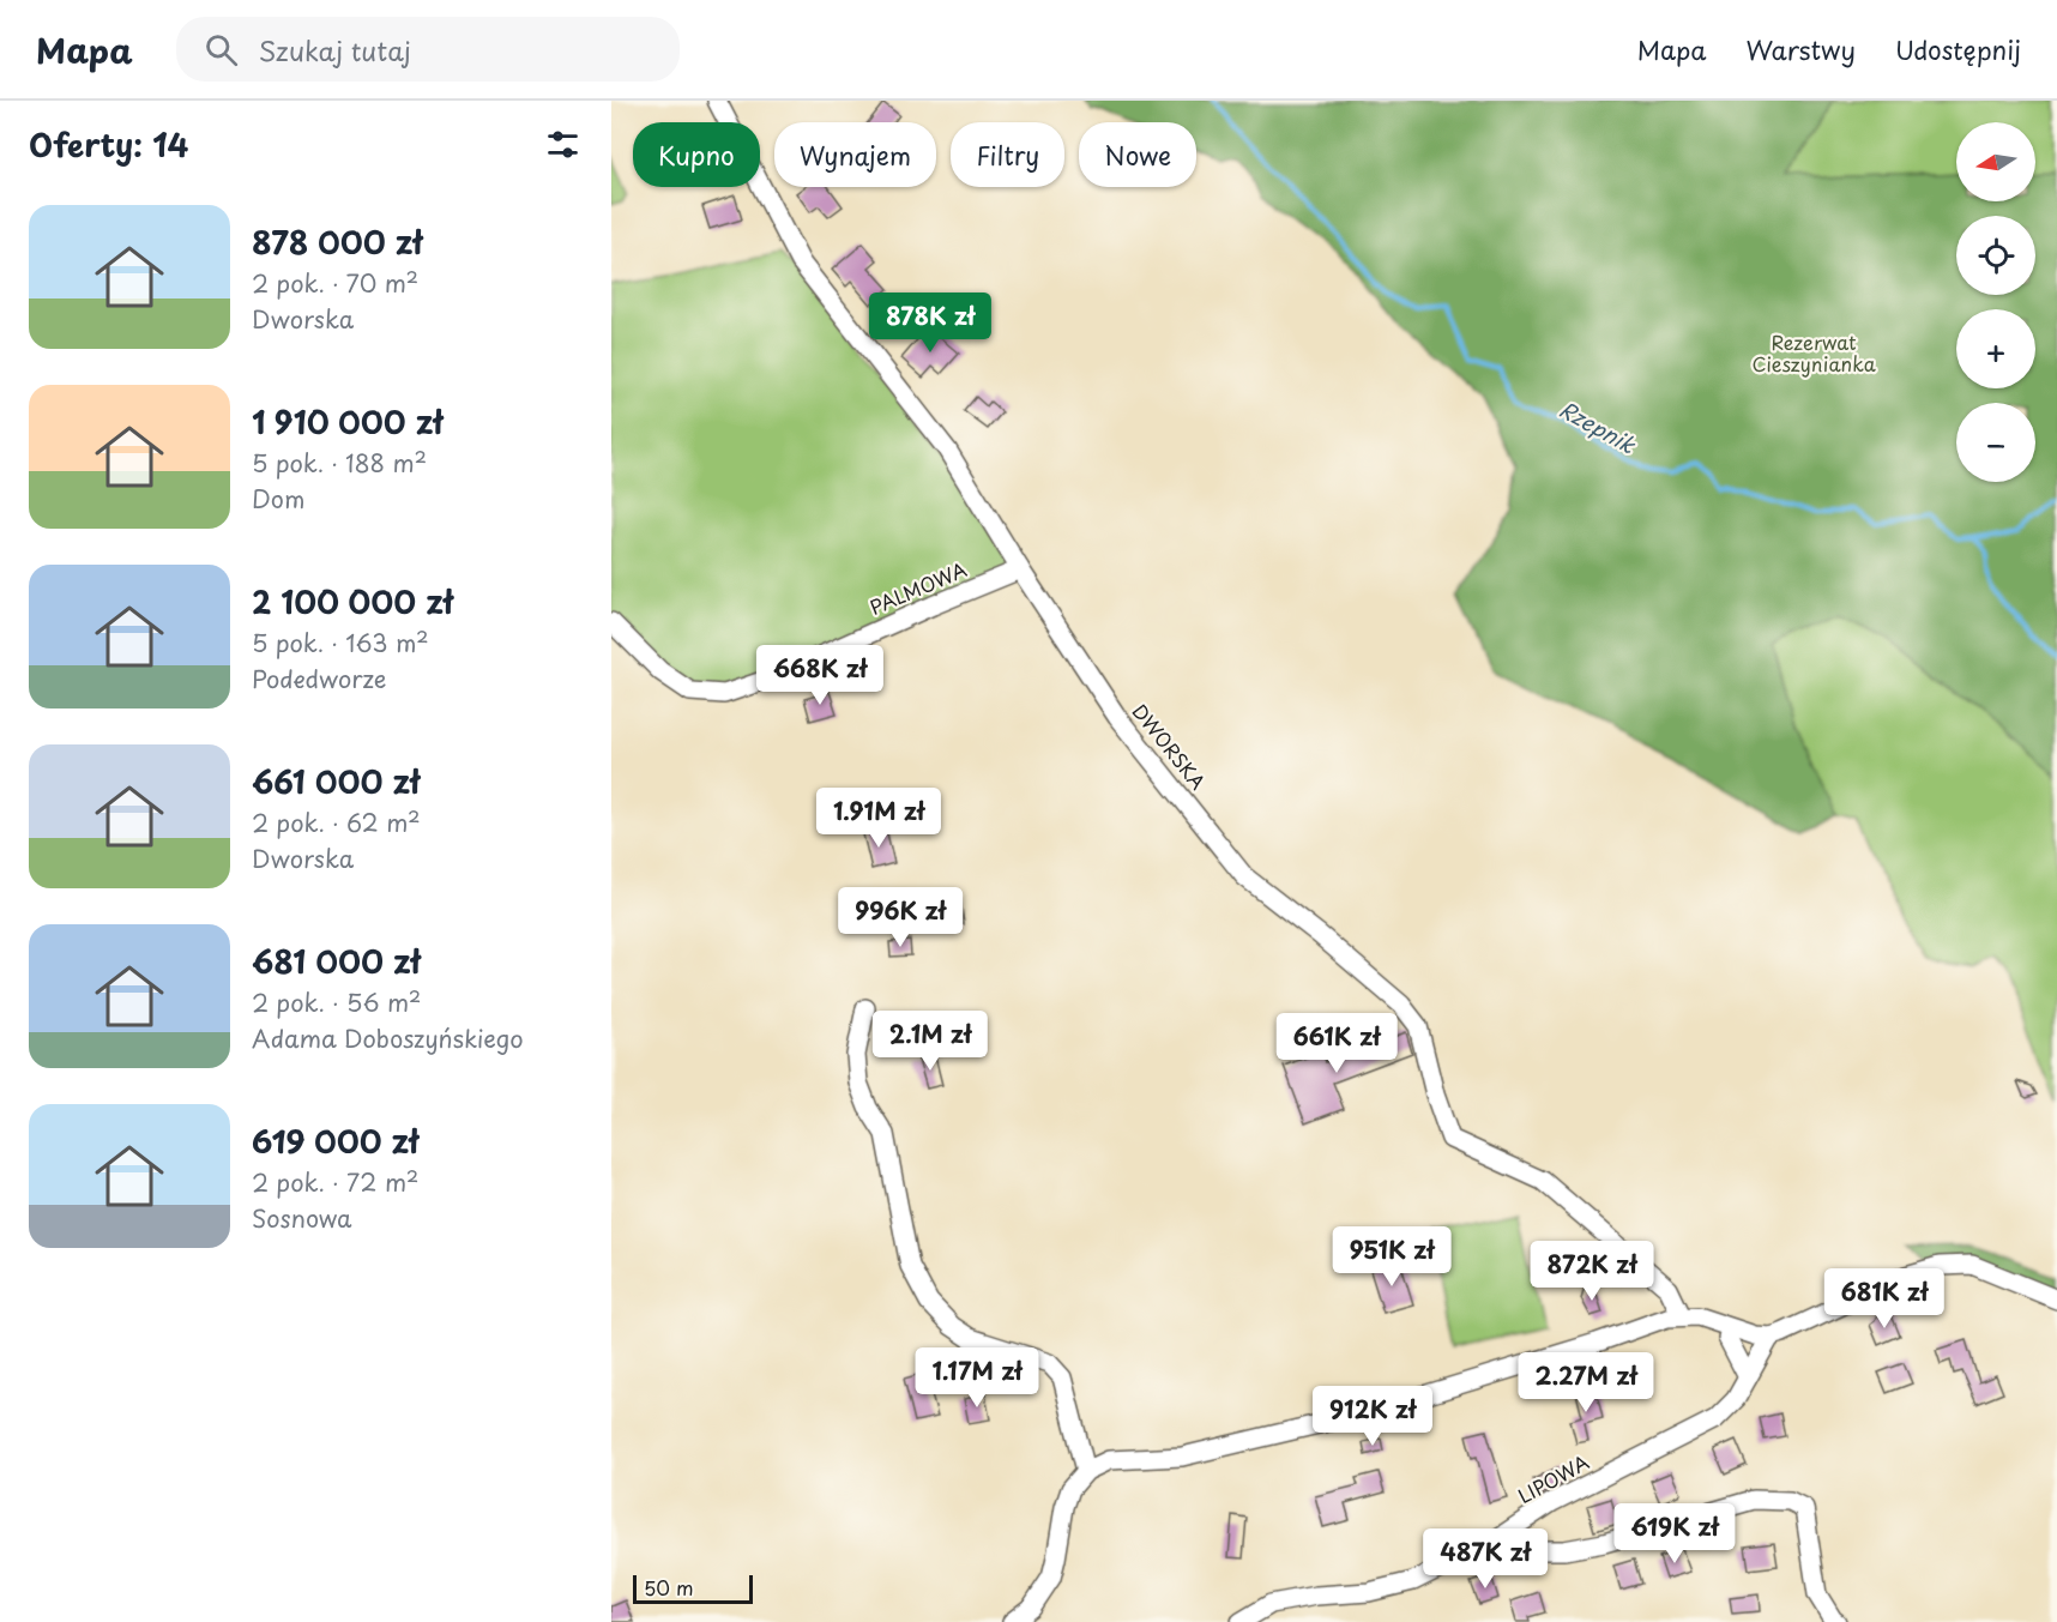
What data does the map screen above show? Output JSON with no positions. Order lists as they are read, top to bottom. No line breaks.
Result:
{"streets":{"street":["PALMOWA","DWORSKA","LIPOWA"]},"crossings":[["PALMOWA","DWORSKA"]],"water":["Rzepnik"],"parks":["Rezerwat Cieszynianka"],"scale_bar":"50 m","north":"left","page":{"header":"Mapa","search":"Szukaj tutaj","nav":["Mapa","Warstwy","Udostępnij"],"heading":"Oferty: 14","map_buttons":["+","−"],"chip":["Kupno","Wynajem","Filtry","Nowe"],"list":[{"name":"878 000 zł","note":"2 pok. · 70 m² · Dworska"},{"name":"1 910 000 zł","note":"5 pok. · 188 m² · Dom"},{"name":"2 100 000 zł","note":"5 pok. · 163 m² · Podedworze"},{"name":"661 000 zł","note":"2 pok. · 62 m² · Dworska"},{"name":"681 000 zł","note":"2 pok. · 56 m² · Adama Doboszyńskiego"},{"name":"619 000 zł","note":"2 pok. · 72 m² · Sosnowa"}],"price":["878K zł","668K zł","1.91M zł","996K zł","2.1M zł","661K zł","951K zł","872K zł","681K zł","1.17M zł","2.27M zł","912K zł","619K zł","487K zł"],"scale":"50 m"}}
